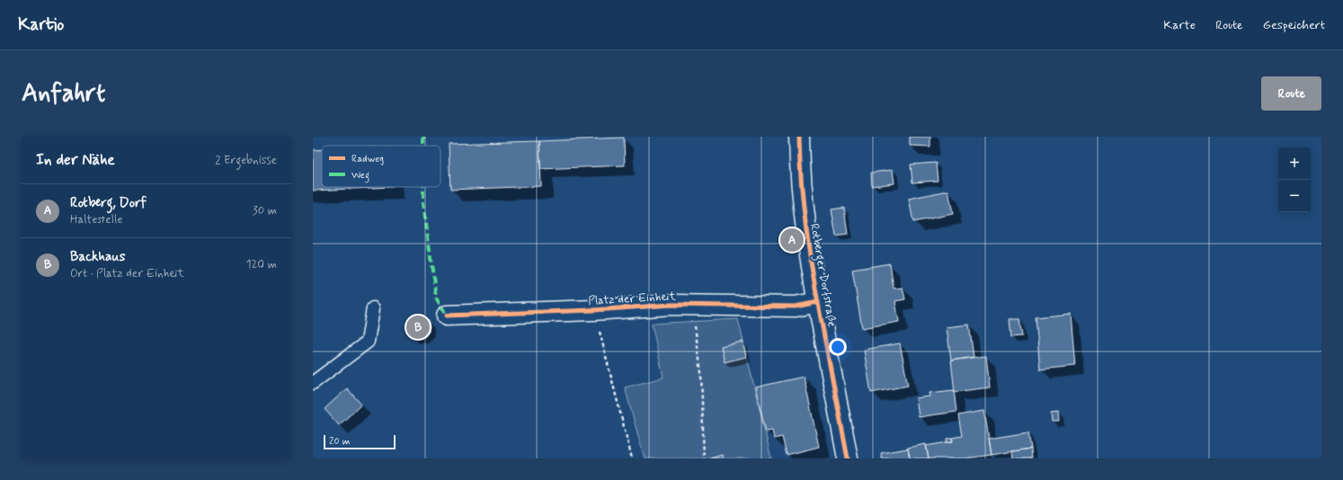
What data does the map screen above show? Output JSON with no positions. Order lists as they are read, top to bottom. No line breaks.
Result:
{"streets":{"street":["Rotberger Dorfstraße","Platz der Einheit"]},"crossings":[["Rotberger Dorfstraße","Platz der Einheit"]],"legend":["Radweg","Weg"],"scale_bar":"20 m","page":{"header":"Kartio","nav":["Karte","Route","Gespeichert"],"buttons":"Route","title":"Anfahrt","heading":["In der Nähe","2 Ergebnisse"],"map_buttons":["+","−"],"list":[{"mark":"A","name":"Rotberg, Dorf","note":"Haltestelle","value":"30 m"},{"mark":"B","name":"Backhaus","note":"Ort · Platz der Einheit","value":"120 m"}],"pins":["A","B"],"scale":"20 m"}}
